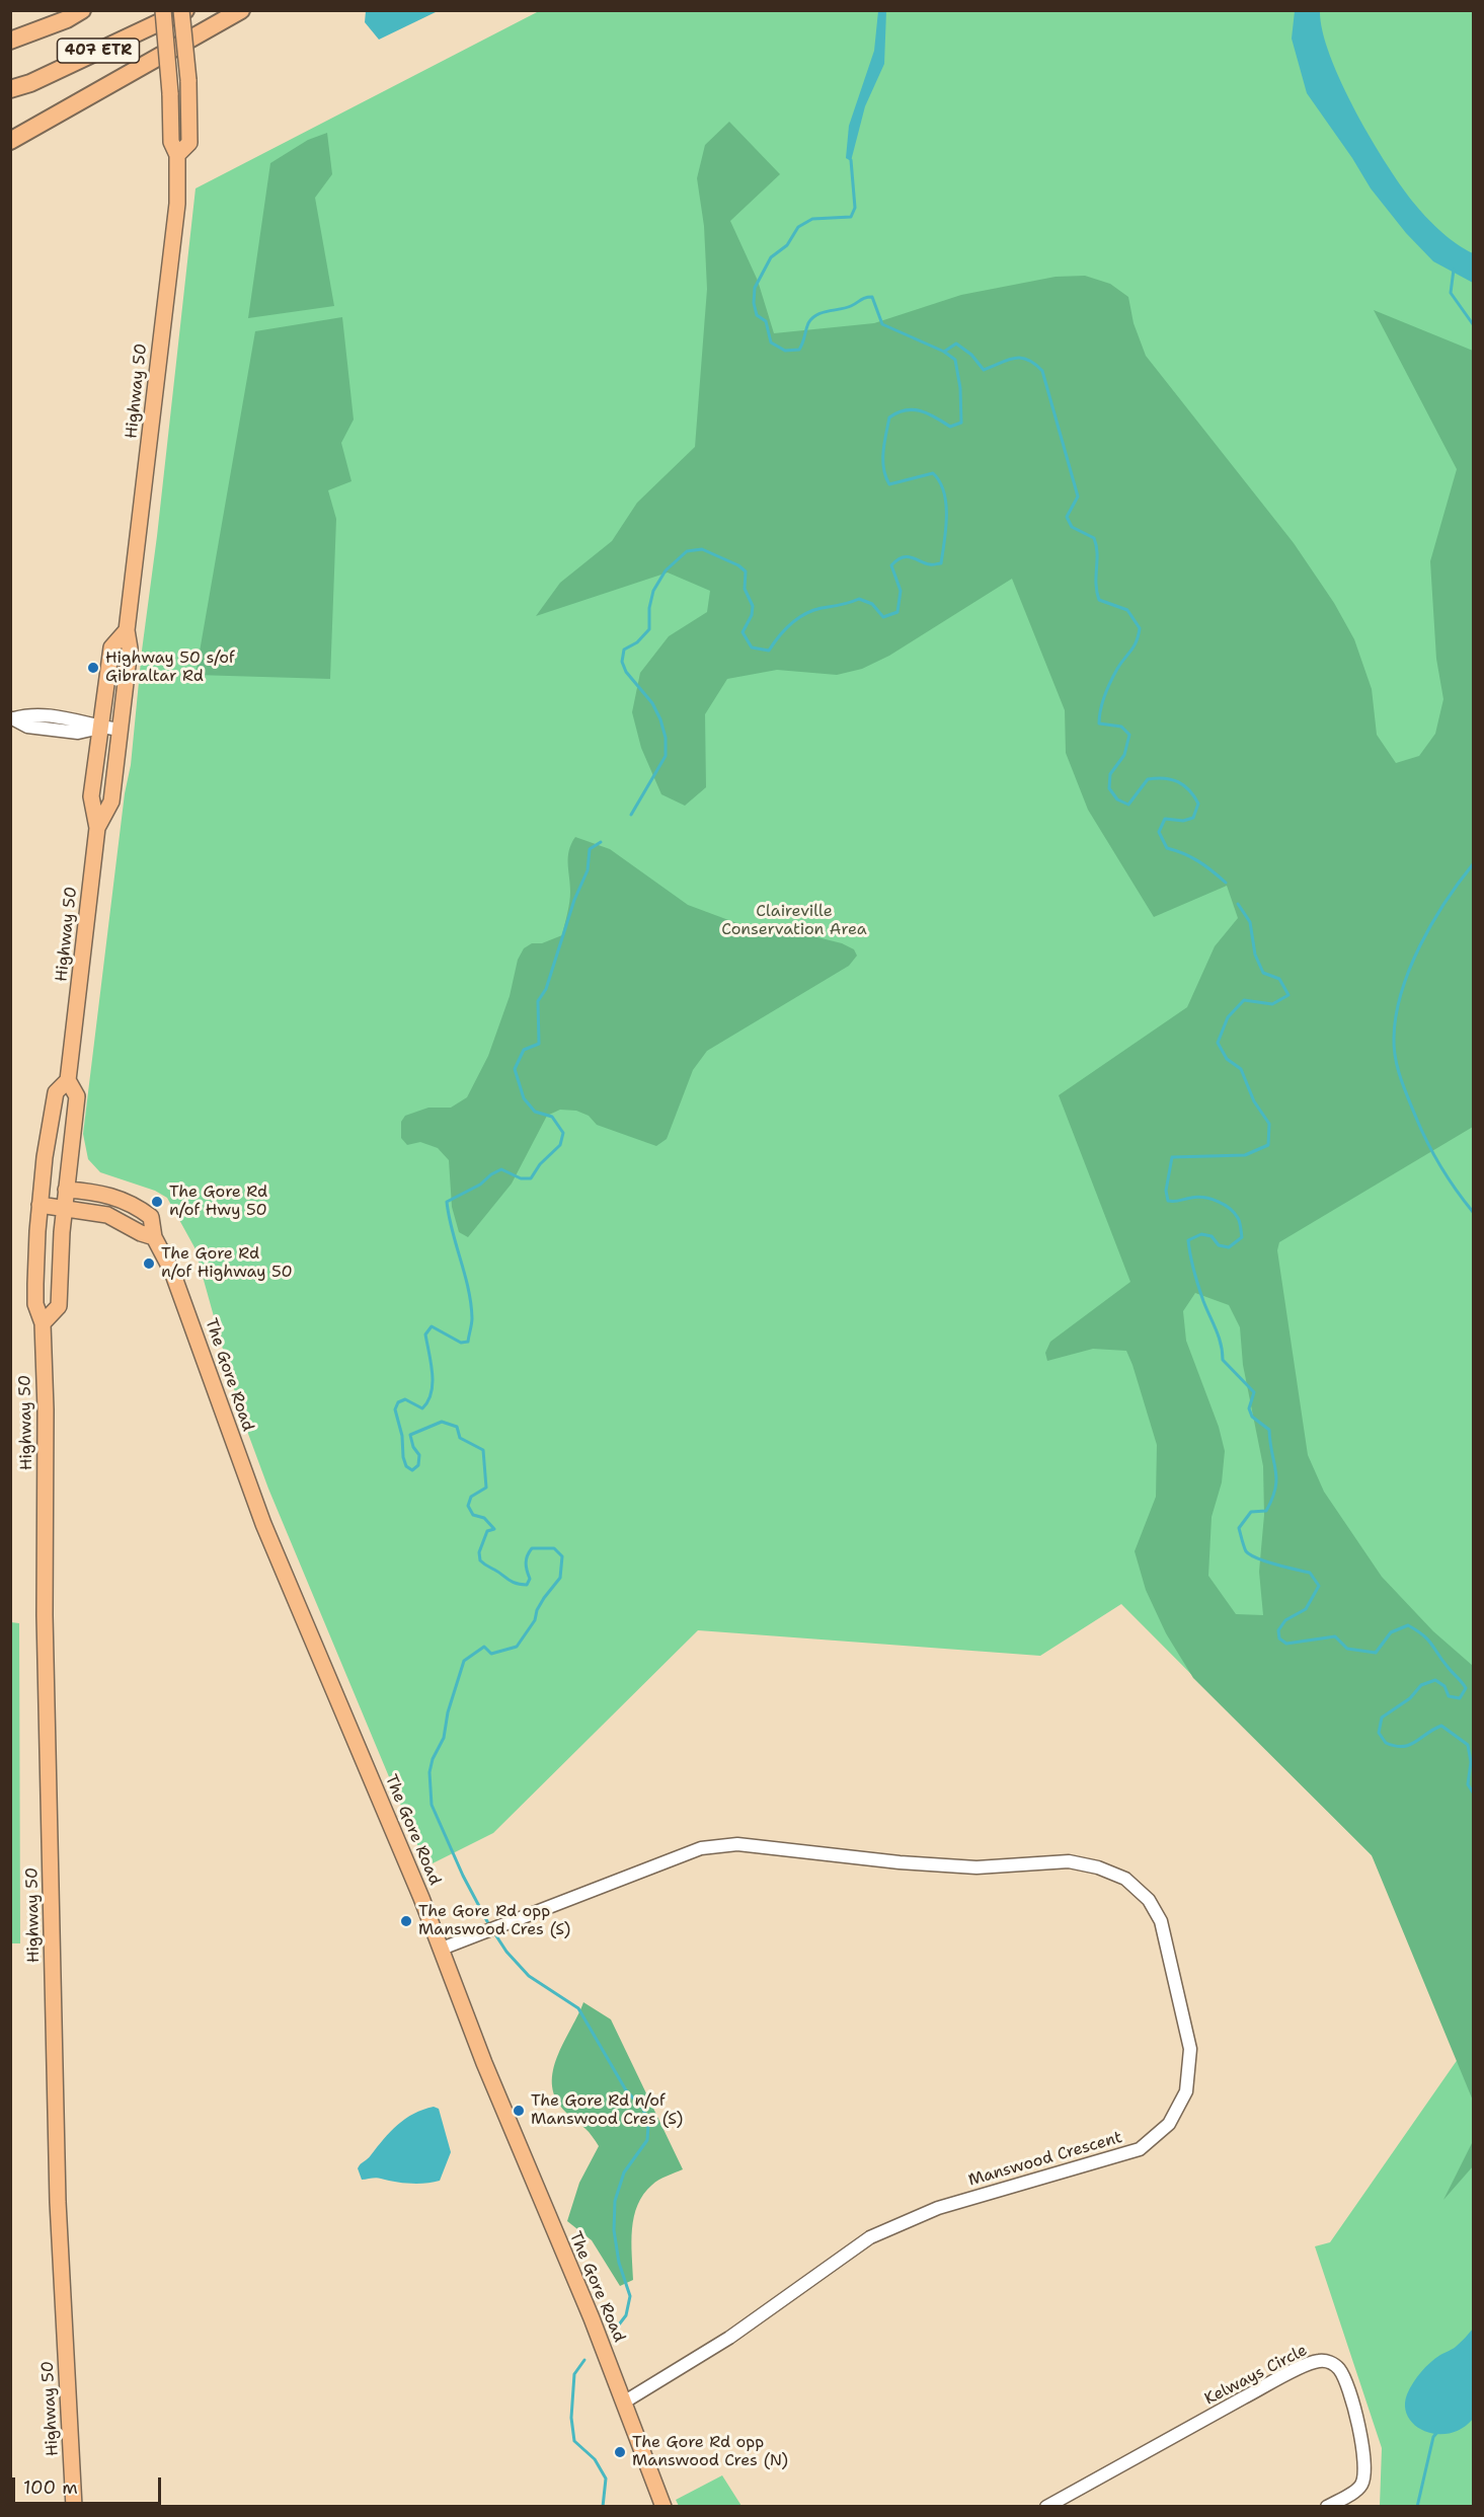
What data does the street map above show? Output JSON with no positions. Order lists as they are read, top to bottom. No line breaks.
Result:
{"streets":{"highway":["407 ETR"],"main road":["Highway 50","The Gore Road"],"street":["Manswood Crescent","Kelways Circle"]},"crossings":[["407 ETR","Highway 50"],["Highway 50","The Gore Road"],["The Gore Road","Manswood Crescent"]],"parks":["Claireville Conservation Area"],"places":["Highway 50 s/of Gibraltar Rd","The Gore Rd n/of Hwy 50","The Gore Rd n/of Highway 50","The Gore Rd opp Manswood Cres (S)","The Gore Rd n/of Manswood Cres (S)","The Gore Rd opp Manswood Cres (N)"],"scale_bar":"100 m"}
